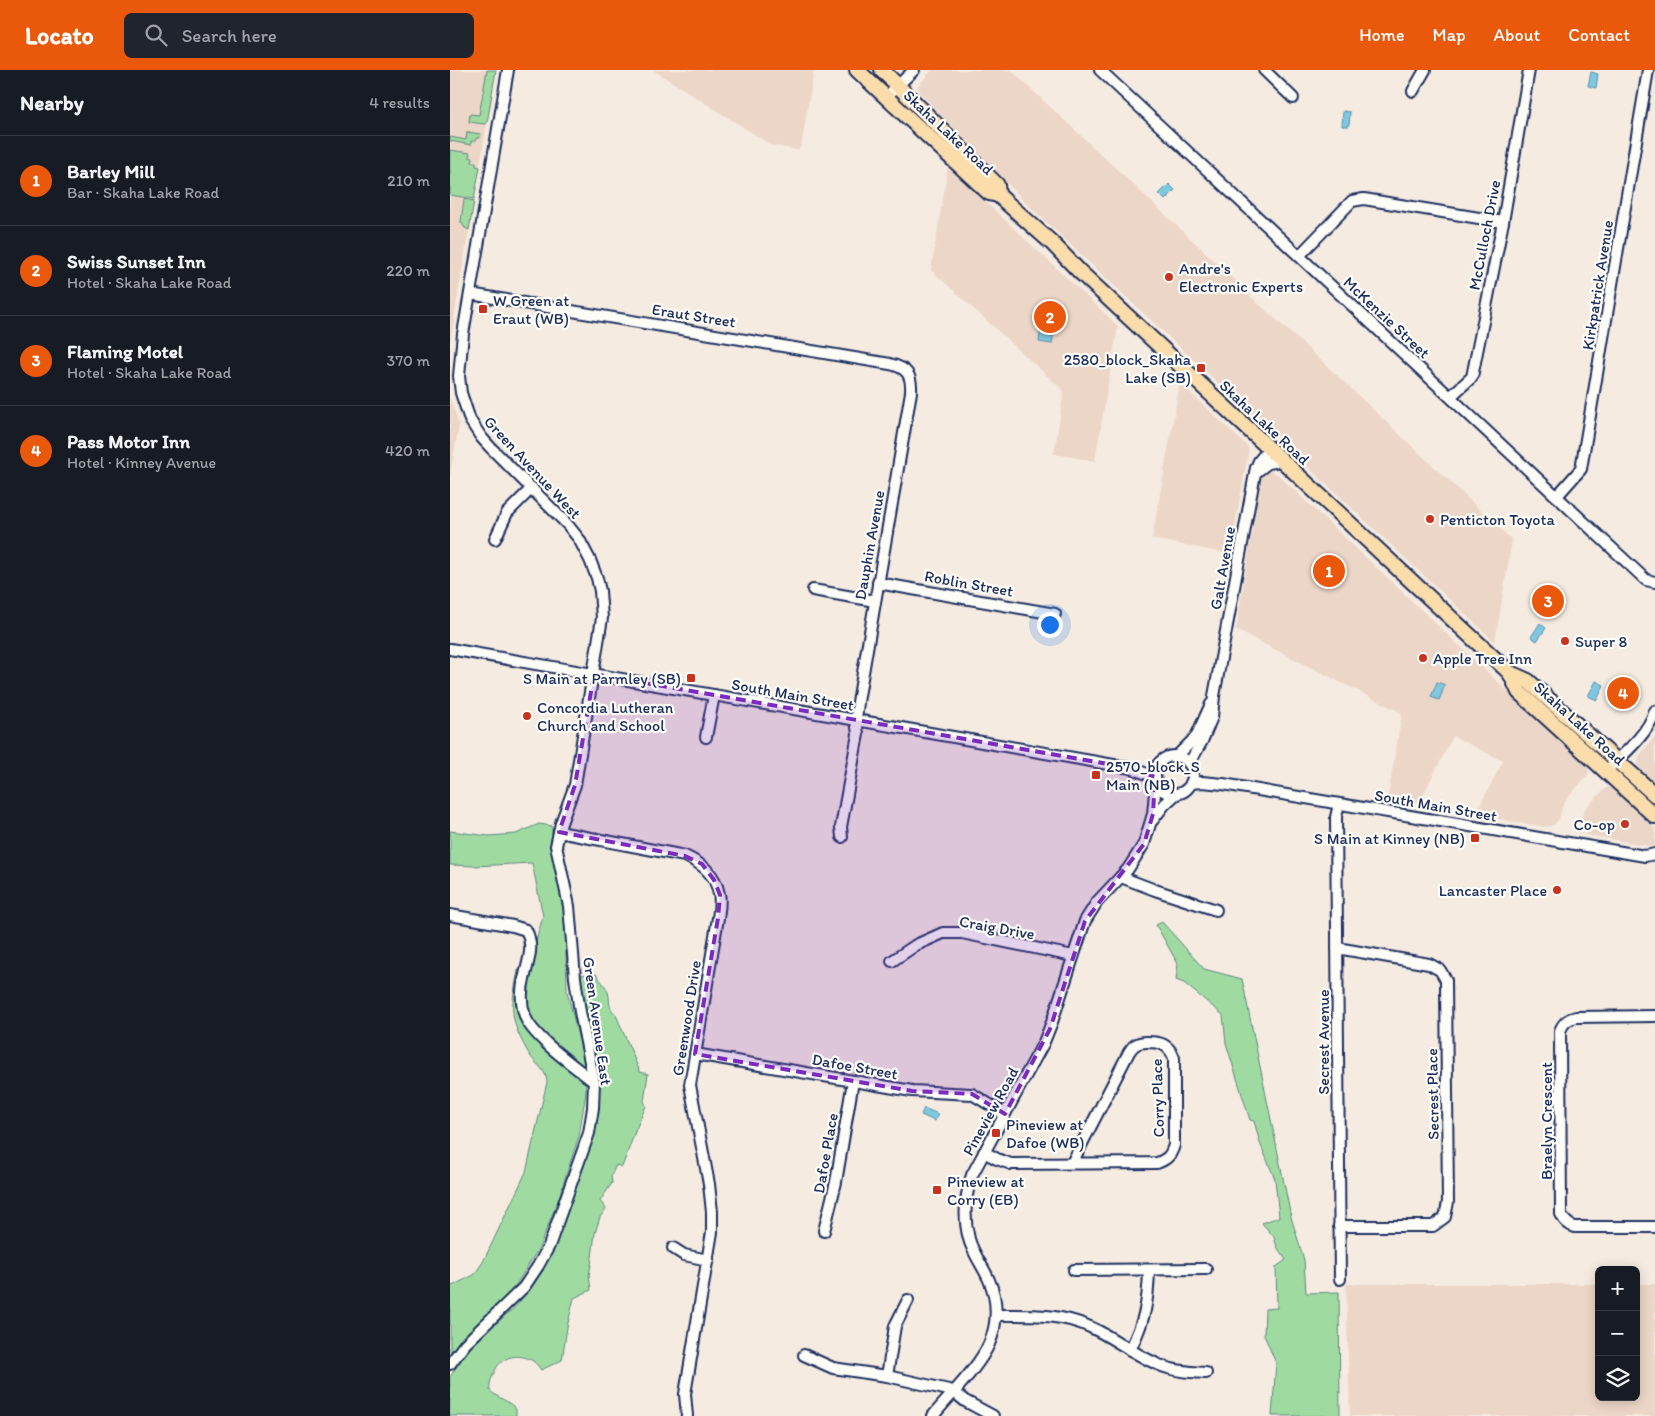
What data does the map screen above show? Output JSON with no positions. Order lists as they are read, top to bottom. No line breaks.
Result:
{"streets":{"main road":["Skaha Lake Road"],"street":["McCulloch Drive","Kirkpatrick Avenue","Eraut Street","McKenzie Street","Green Avenue West","Dauphin Avenue","Galt Avenue","Roblin Street","South Main Street","Craig Drive","Greenwood Drive","Green Avenue East","Secrest Avenue","Dafoe Street","Secrest Place","Corry Place","Pineview Road","Braelyn Crescent","Dafoe Place"]},"crossings":[["Skaha Lake Road","Galt Avenue"],["McCulloch Drive","McKenzie Street"],["Kirkpatrick Avenue","McKenzie Street"],["Eraut Street","Green Avenue West"],["Eraut Street","Dauphin Avenue"],["Green Avenue West","South Main Street"],["Green Avenue West","Green Avenue East"],["Dauphin Avenue","Roblin Street"],["Dauphin Avenue","South Main Street"],["Galt Avenue","South Main Street"],["Galt Avenue","Pineview Road"],["South Main Street","Green Avenue East"],["South Main Street","Secrest Avenue"],["South Main Street","Pineview Road"],["Craig Drive","Pineview Road"],["Greenwood Drive","Green Avenue East"],["Greenwood Drive","Dafoe Street"],["Secrest Avenue","Secrest Place"],["Dafoe Street","Pineview Road"],["Dafoe Street","Dafoe Place"],["Corry Place","Pineview Road"]],"places":{"other":["Andre's Electronic Experts","Penticton Toyota","Super 8","Apple Tree Inn","Concordia Lutheran Church and School","Co-op","Lancaster Place"],"transit":["W Green at Eraut (WB)","2580_block_Skaha Lake (SB)","S Main at Parmley (SB)","2570_block_S Main (NB)","S Main at Kinney (NB)","Pineview at Dafoe (WB)","Pineview at Corry (EB)"]},"page":{"header":"Locato","search":"Search here","nav":["Home","Map","About","Contact"],"heading":["Nearby","4 results"],"list":[{"mark":"1","name":"Barley Mill","note":"Bar · Skaha Lake Road","value":"210 m"},{"mark":"2","name":"Swiss Sunset Inn","note":"Hotel · Skaha Lake Road","value":"220 m"},{"mark":"3","name":"Flaming Motel","note":"Hotel · Skaha Lake Road","value":"370 m"},{"mark":"4","name":"Pass Motor Inn","note":"Hotel · Kinney Avenue","value":"420 m"}],"pins":["2","1","3","4"],"map_buttons":["+","−"]}}
